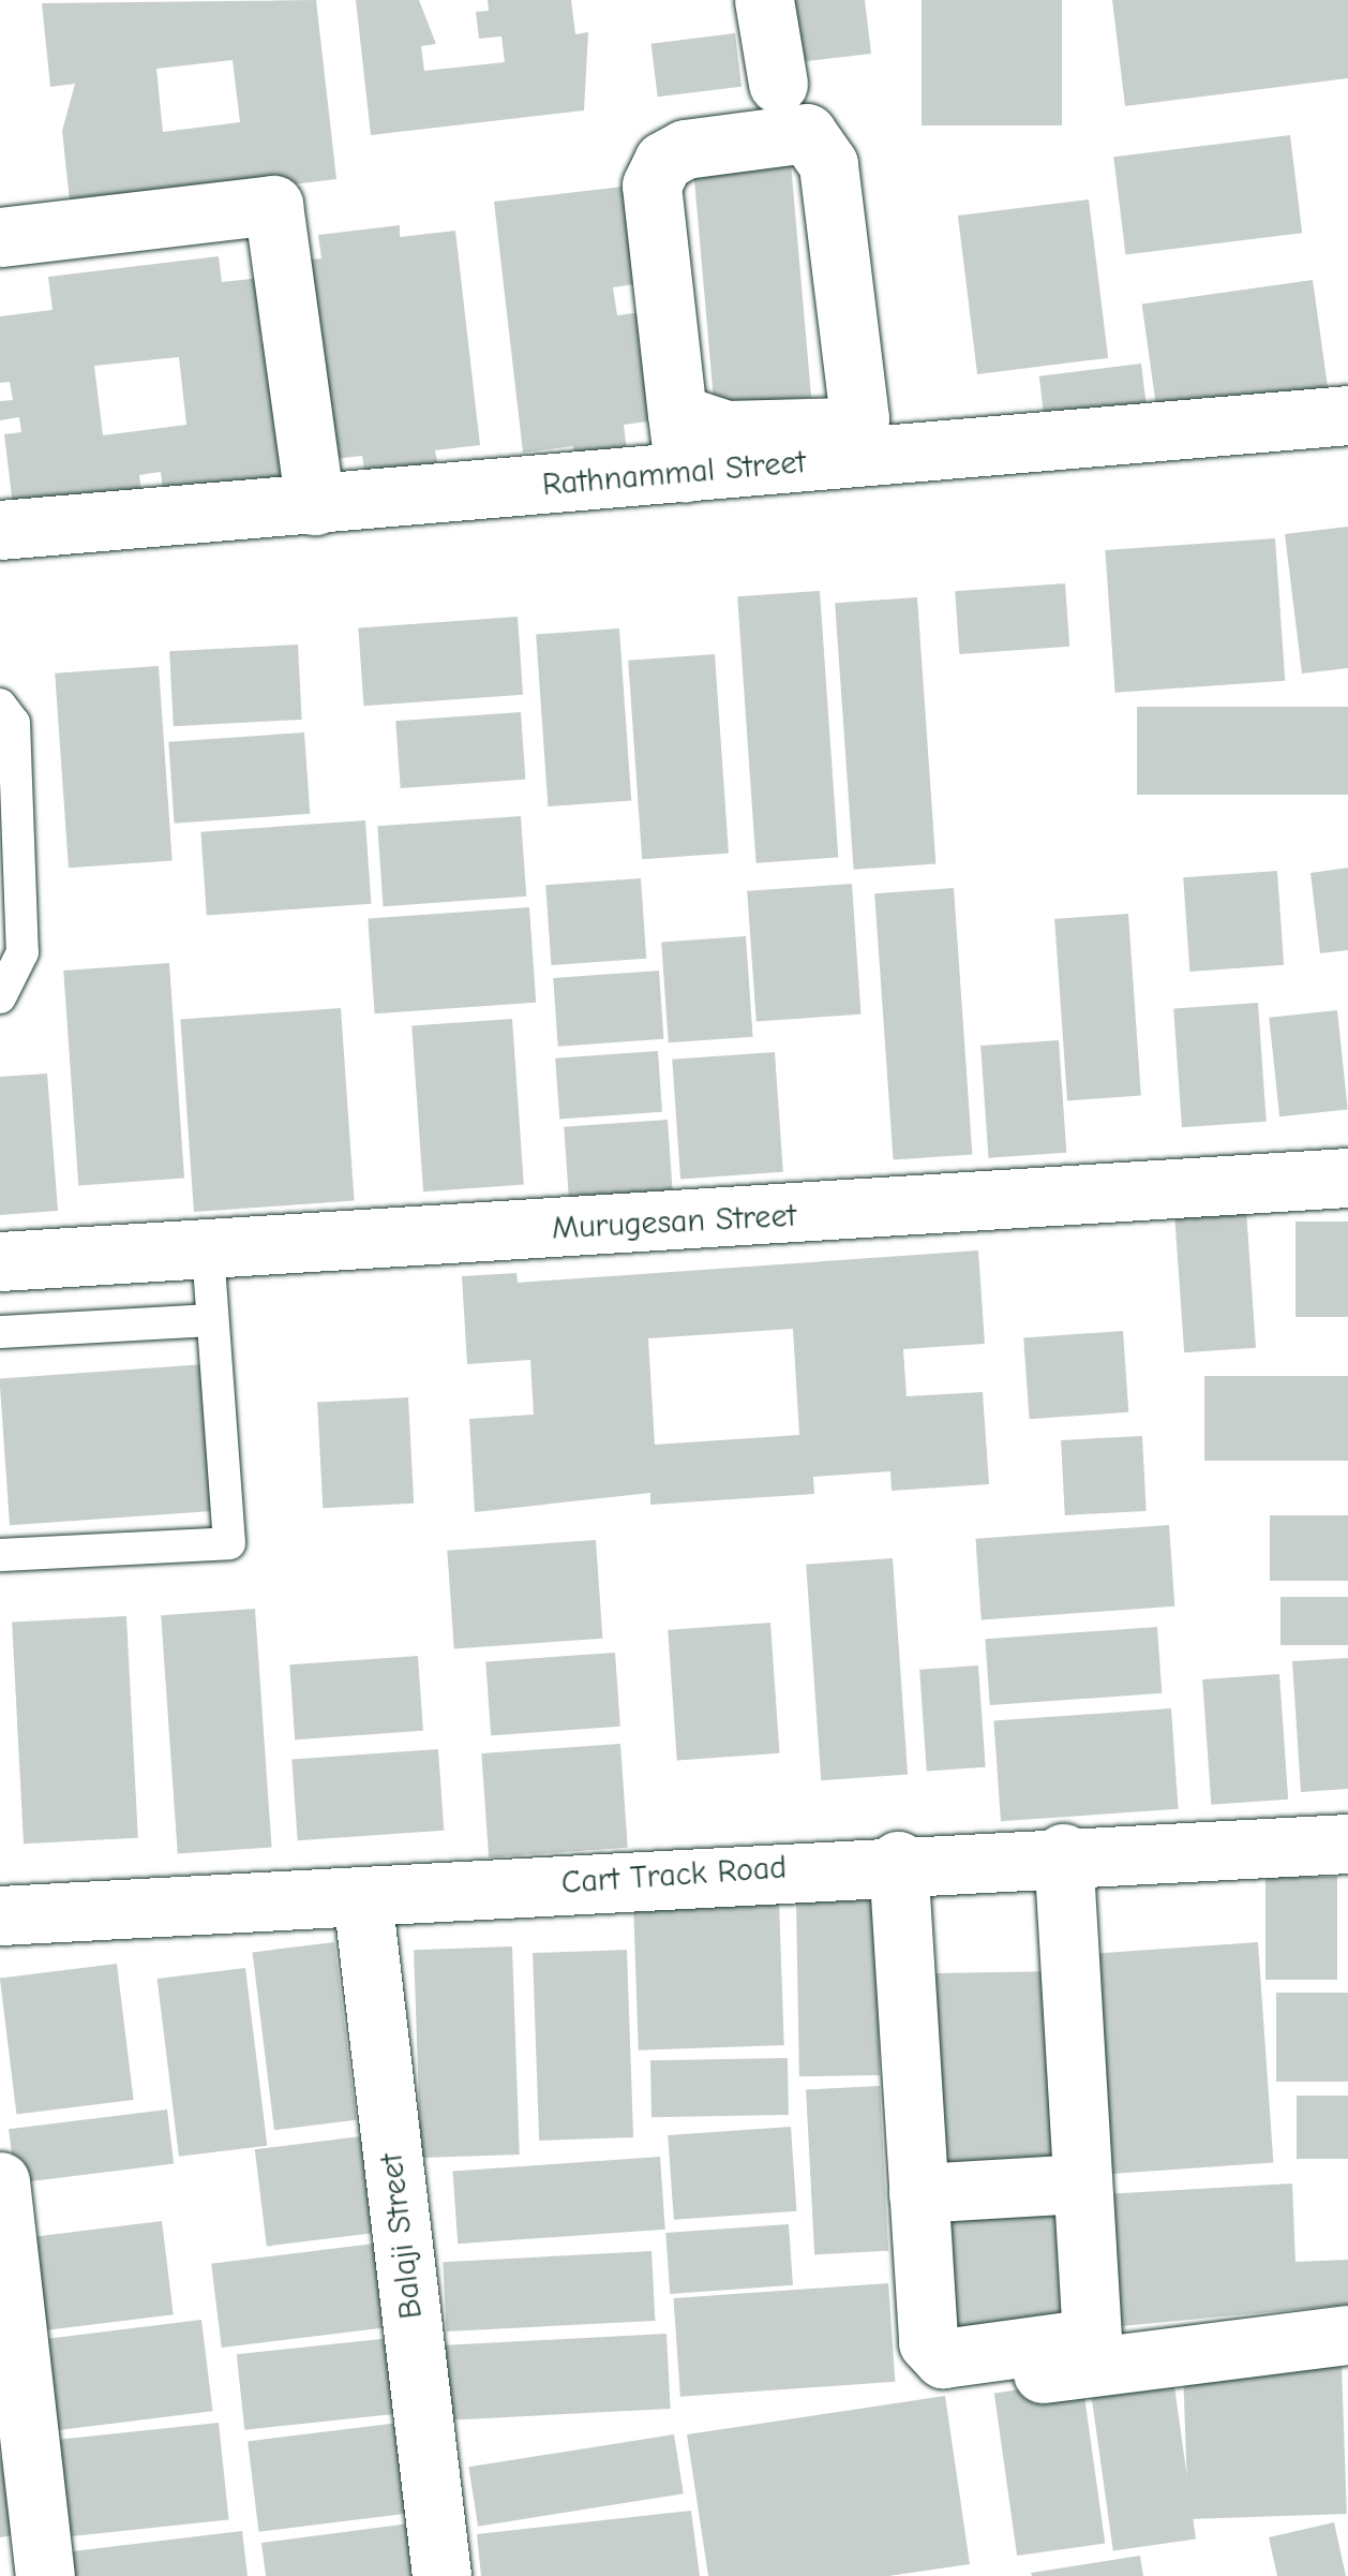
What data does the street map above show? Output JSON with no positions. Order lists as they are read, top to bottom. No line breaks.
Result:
{"streets":{"street":["Rathnammal Street","Murugesan Street","Cart Track Road","Balaji Street"]},"crossings":[["Cart Track Road","Balaji Street"]]}
